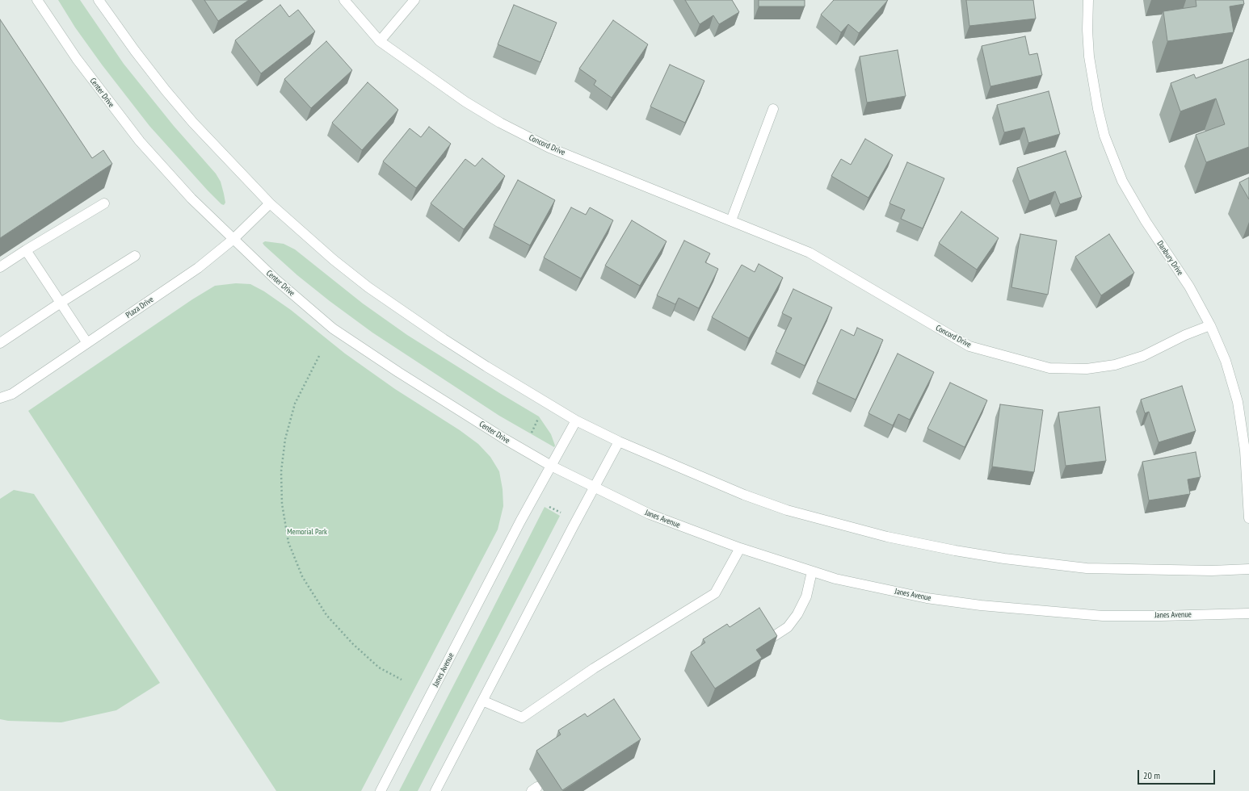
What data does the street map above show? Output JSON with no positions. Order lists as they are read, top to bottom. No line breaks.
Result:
{"streets":{"street":["Center Drive","Concord Drive","Danbury Drive","Plaza Drive","Janes Avenue"]},"crossings":[["Center Drive","Plaza Drive"],["Center Drive","Janes Avenue"],["Concord Drive","Danbury Drive"]],"parks":["Memorial Park"],"scale_bar":"20 m"}
